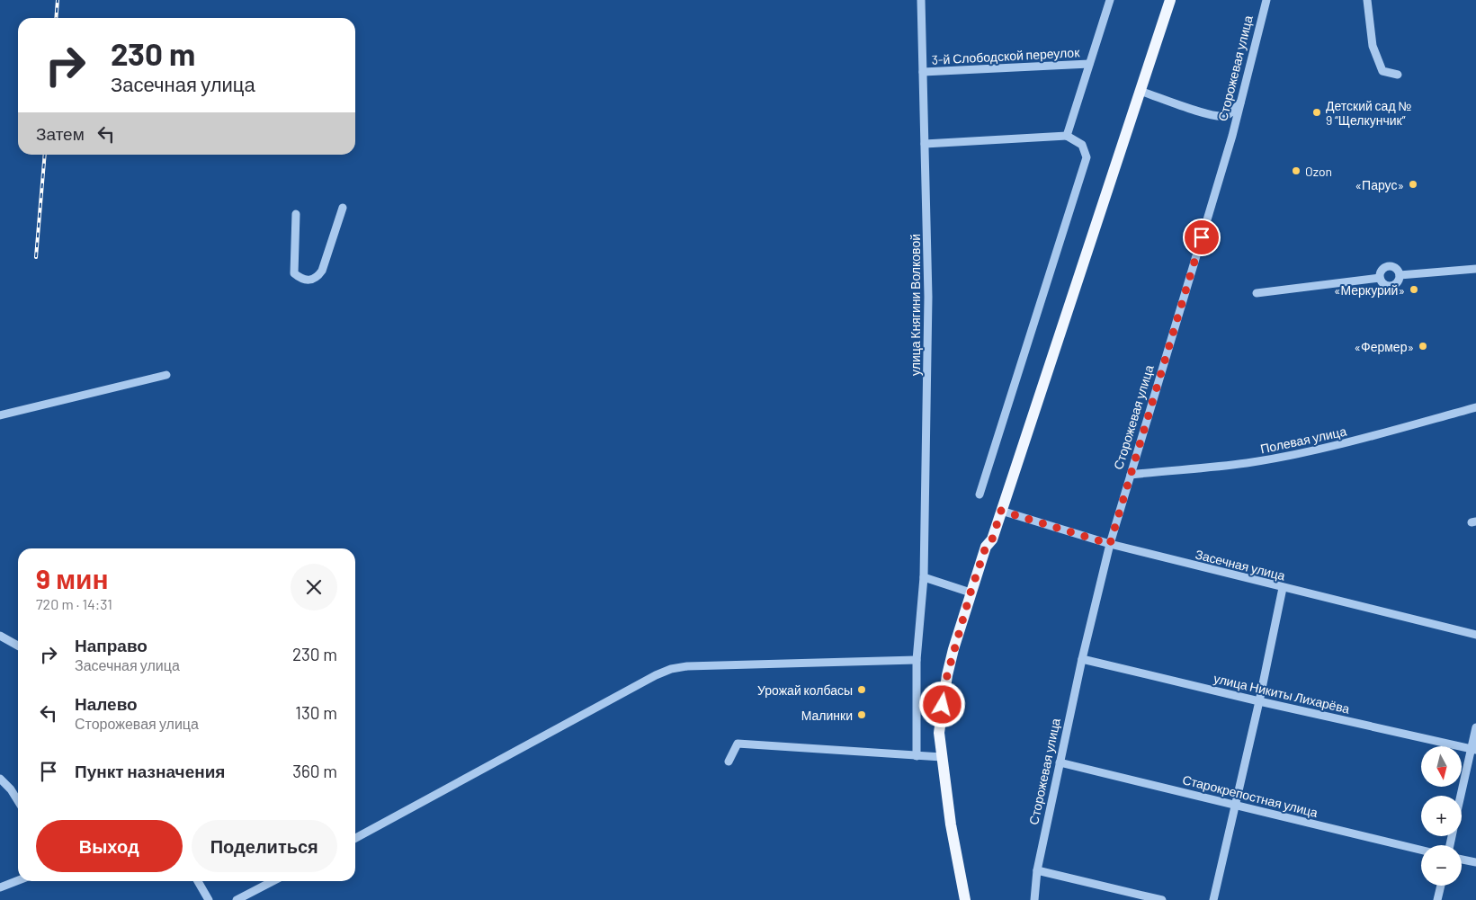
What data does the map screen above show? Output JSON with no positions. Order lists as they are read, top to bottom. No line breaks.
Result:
{"streets":{"street":["3-й Слободской переулок","Сторожевая улица","улица Княгини Волковой","Полевая улица","Засечная улица","улица Никиты Лихарёва","Старокрепостная улица"]},"crossings":[["3-й Слободской переулок","улица Княгини Волковой"],["Сторожевая улица","Полевая улица"],["Сторожевая улица","Засечная улица"],["Сторожевая улица","улица Никиты Лихарёва"],["Сторожевая улица","Старокрепостная улица"]],"places":["Детский сад № 9 “Щелкунчик”","Ozon","«Парус»","«Меркурий»","«Фермер»","Урожай колбасы","Малинки"],"north":"bottom","page":{"turn":["230 m","Засечная улица"],"then":"Затем","heading":["9 мин","720 m · 14:31"],"list":[{"name":"Направо","note":"Засечная улица","value":"230 m"},{"name":"Налево","note":"Сторожевая улица","value":"130 m"},{"name":"Пункт назначения","value":"360 m"}],"map_buttons":["+","−"],"buttons":["Выход","Поделиться"]}}
